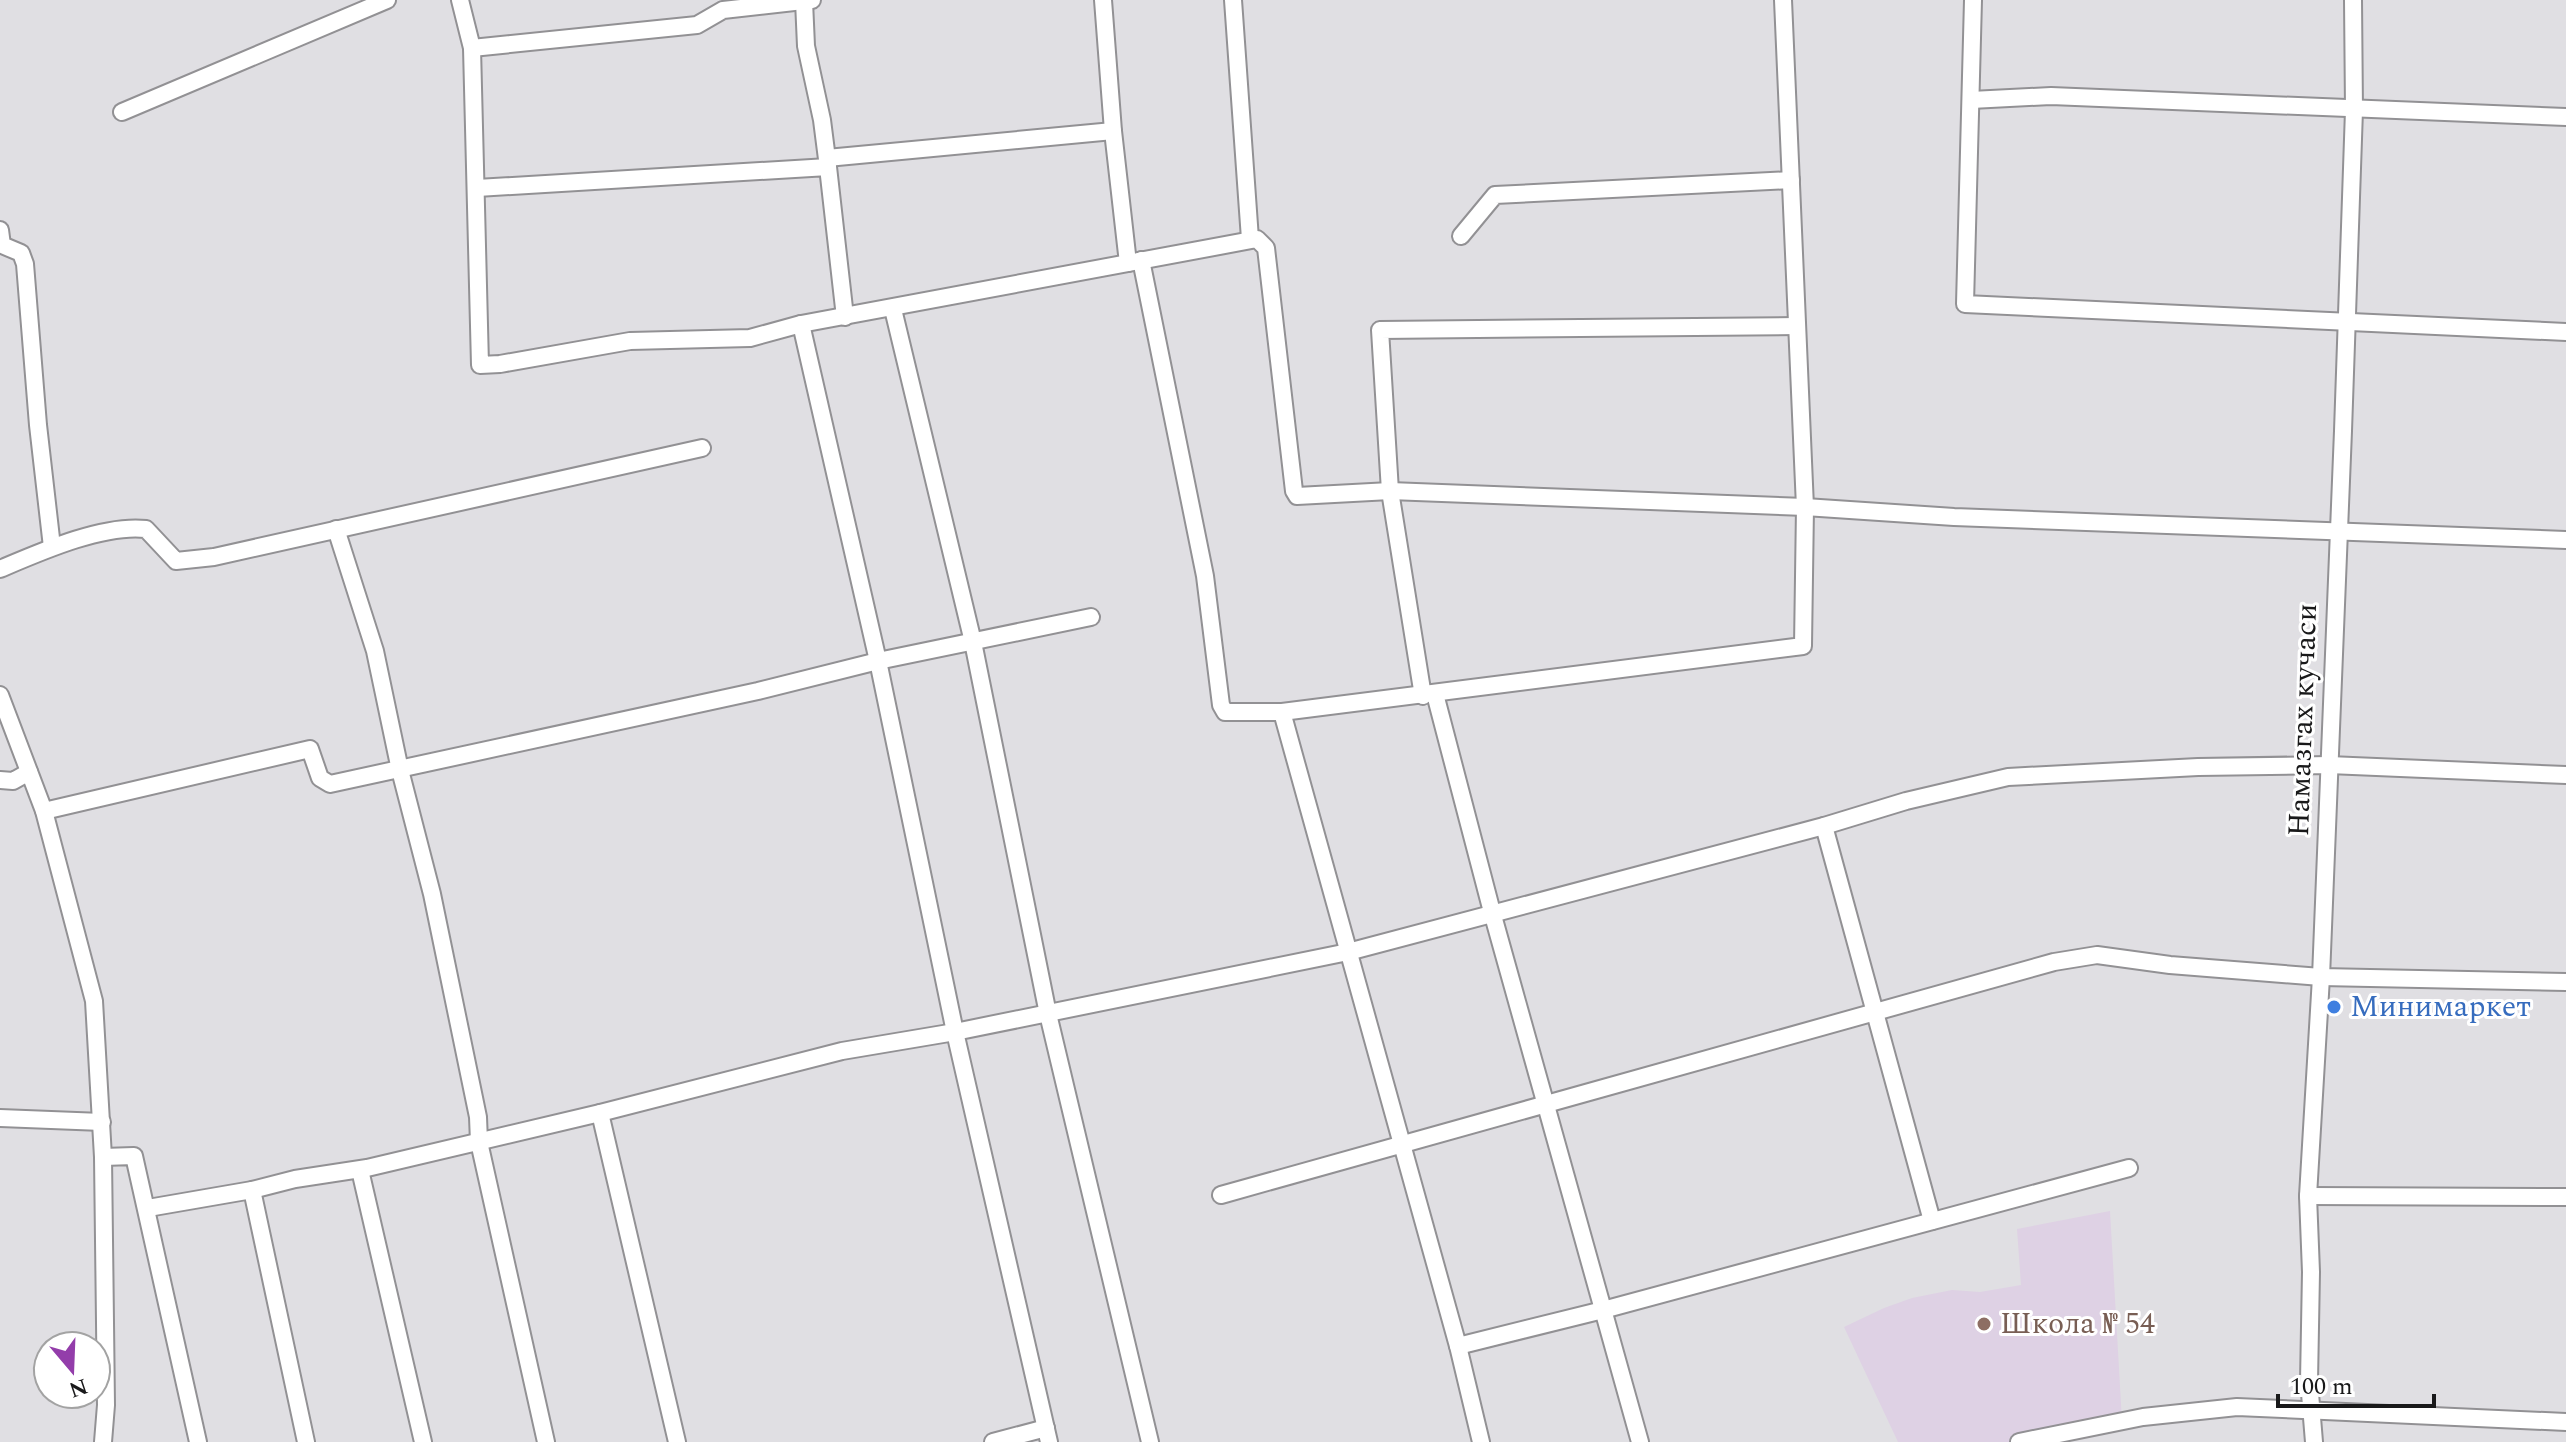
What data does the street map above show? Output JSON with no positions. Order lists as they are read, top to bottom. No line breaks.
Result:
{"streets":{"street":["Намазгах кучаси"]},"places":["Минимаркет","Школа № 54"],"scale_bar":"100 m","north":"bottom"}
